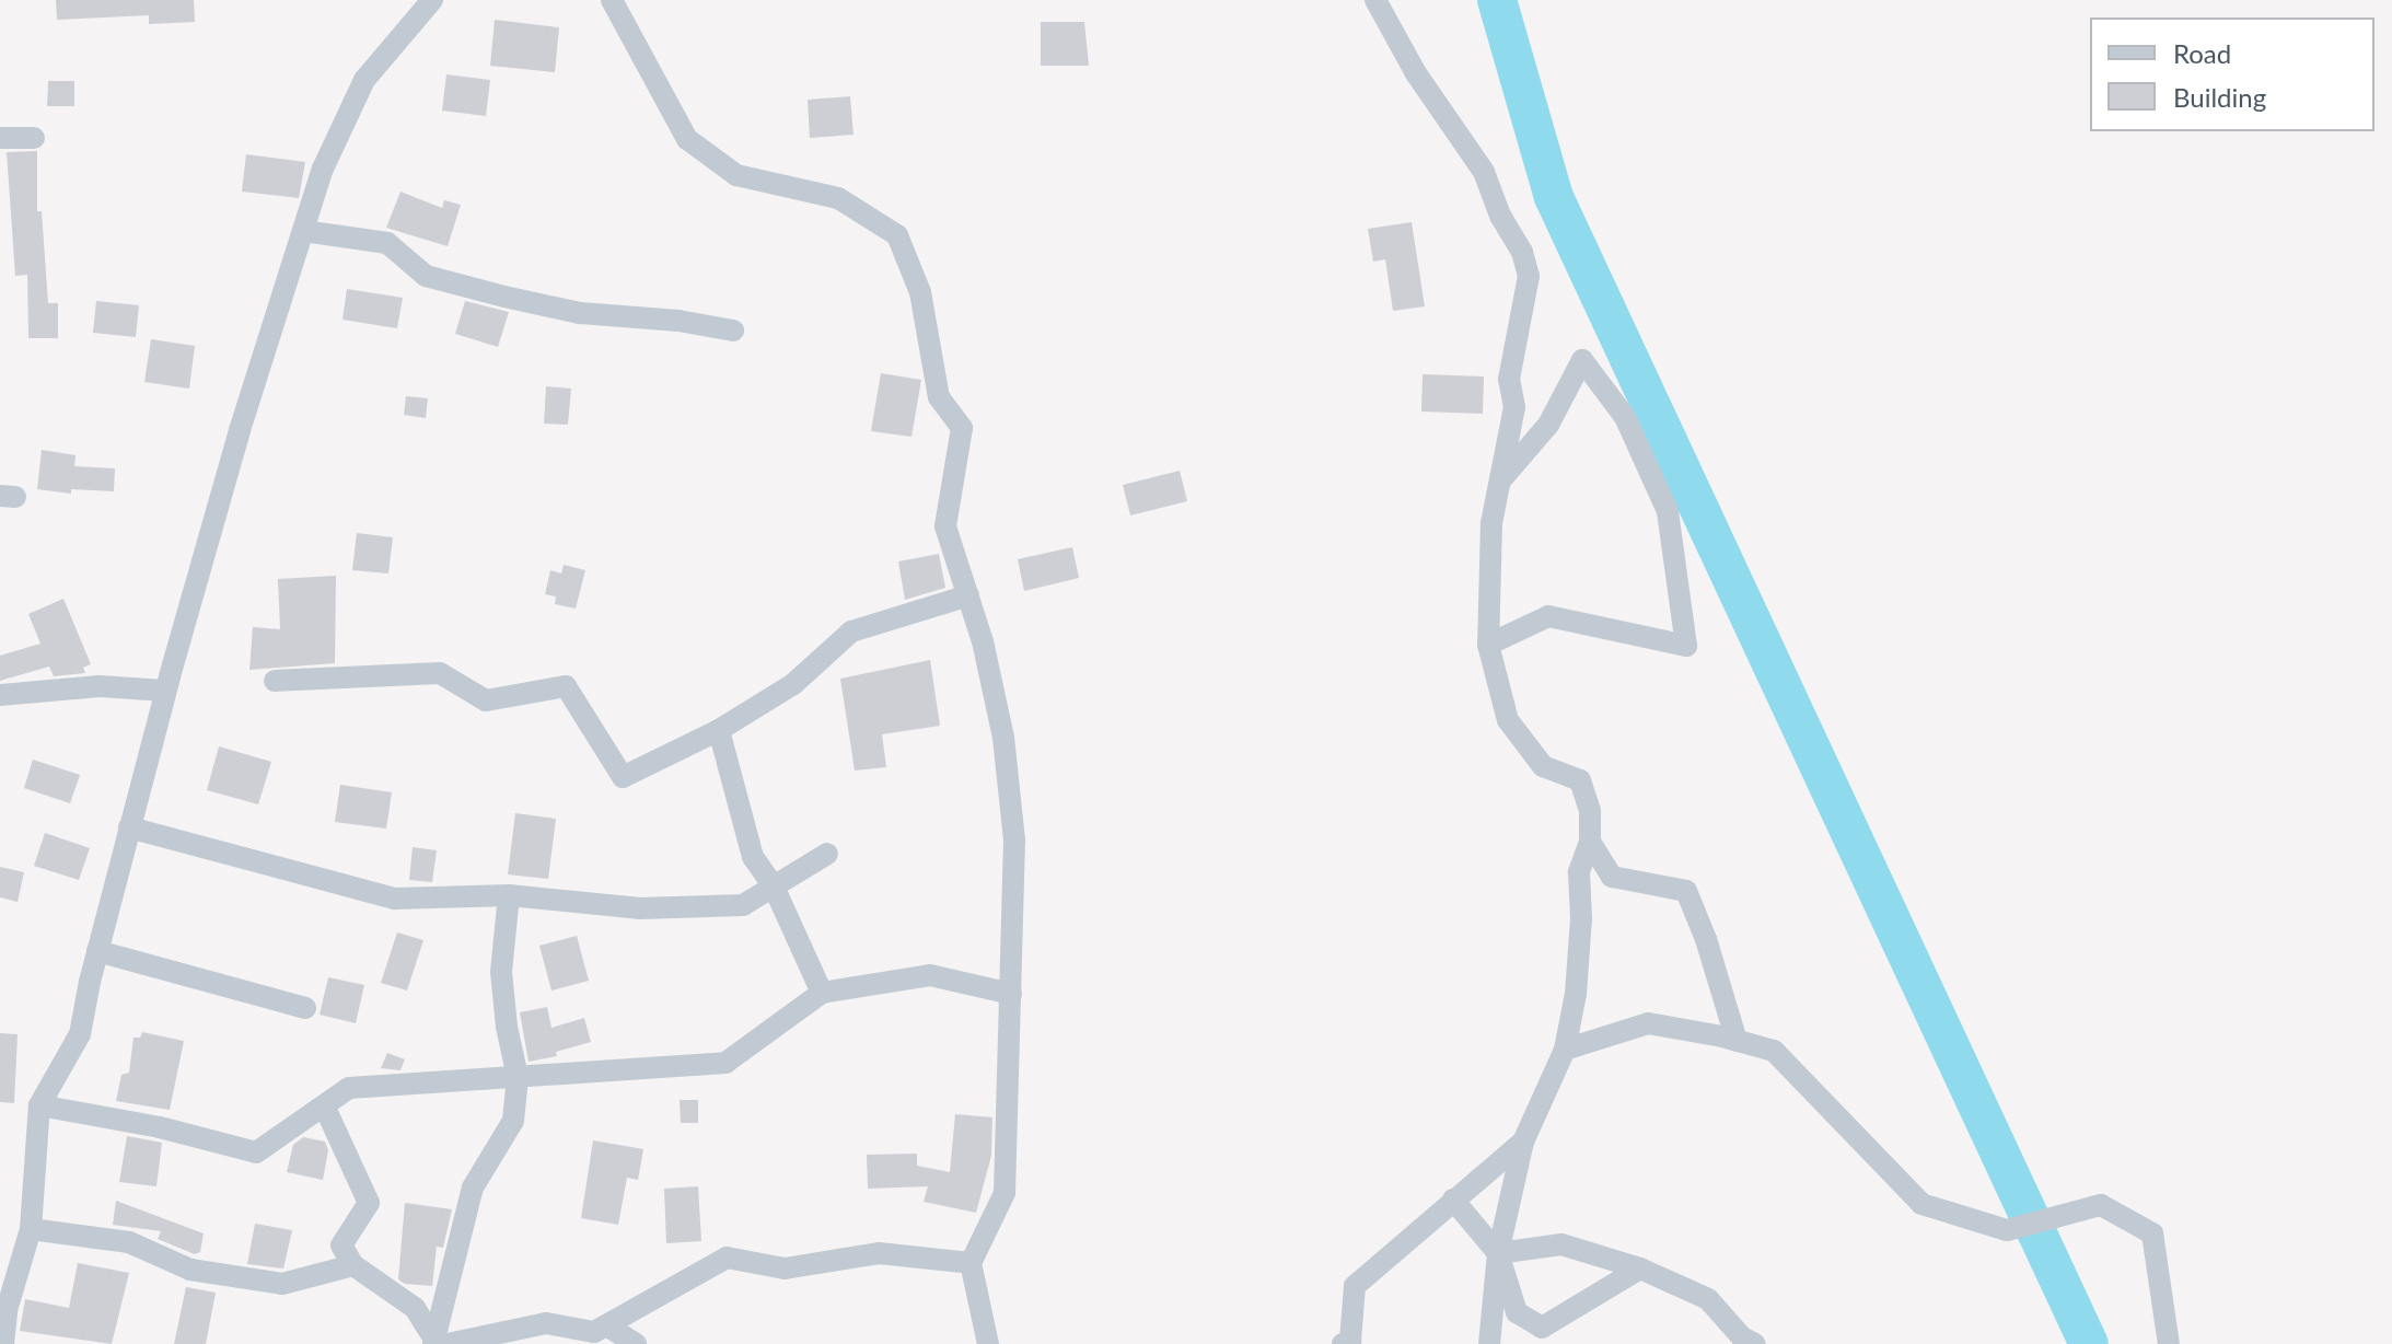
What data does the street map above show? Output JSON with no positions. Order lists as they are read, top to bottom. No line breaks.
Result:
{"legend":["Road","Building"]}
